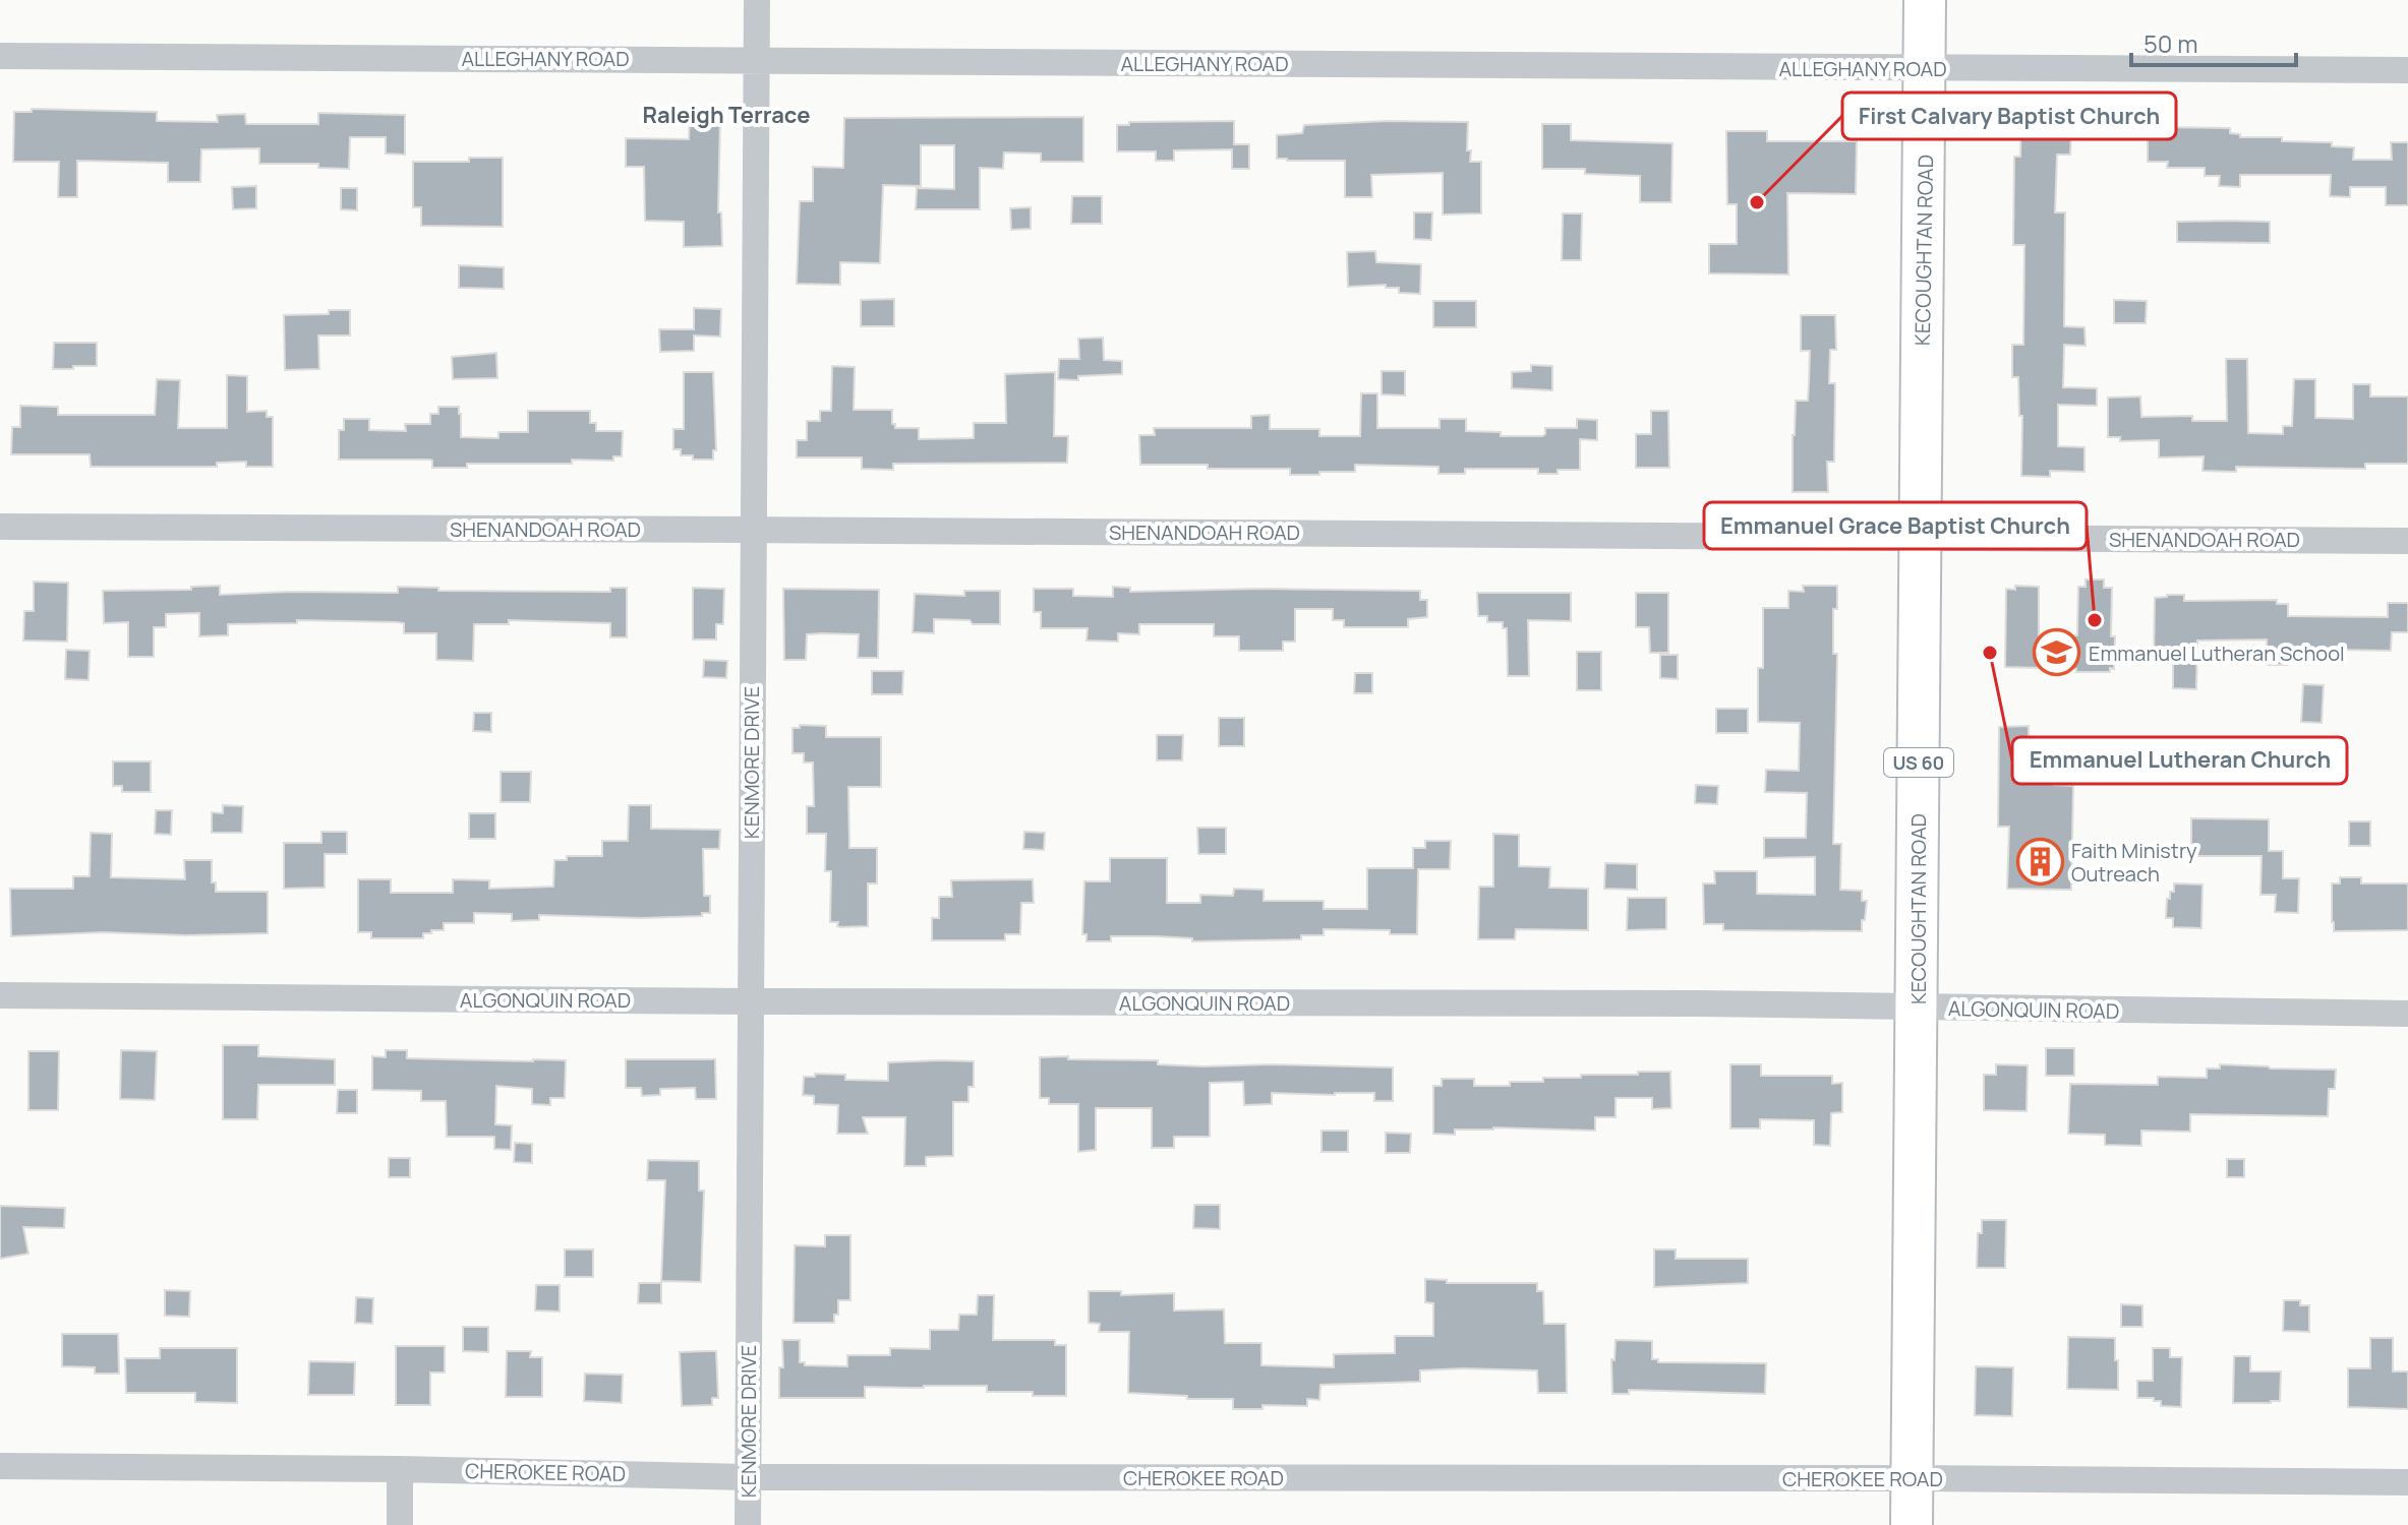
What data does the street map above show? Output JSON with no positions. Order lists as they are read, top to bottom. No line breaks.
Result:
{"streets":{"main road":["KECOUGHTAN ROAD","US 60"],"street":["ALLEGHANY ROAD","SHENANDOAH ROAD","KENMORE DRIVE","ALGONQUIN ROAD","CHEROKEE ROAD"]},"crossings":[["ALLEGHANY ROAD","KECOUGHTAN ROAD"],["ALLEGHANY ROAD","KENMORE DRIVE"],["KECOUGHTAN ROAD","SHENANDOAH ROAD"],["KECOUGHTAN ROAD","ALGONQUIN ROAD"],["KECOUGHTAN ROAD","CHEROKEE ROAD"],["SHENANDOAH ROAD","KENMORE DRIVE"],["KENMORE DRIVE","ALGONQUIN ROAD"],["KENMORE DRIVE","CHEROKEE ROAD"]],"districts":["Raleigh Terrace"],"places":{"other":["First Calvary Baptist Church","Emmanuel Grace Baptist Church","Emmanuel Lutheran Church"],"school or university":["Emmanuel Lutheran School"],"building":["Faith Ministry Outreach"]},"scale_bar":"50 m"}
